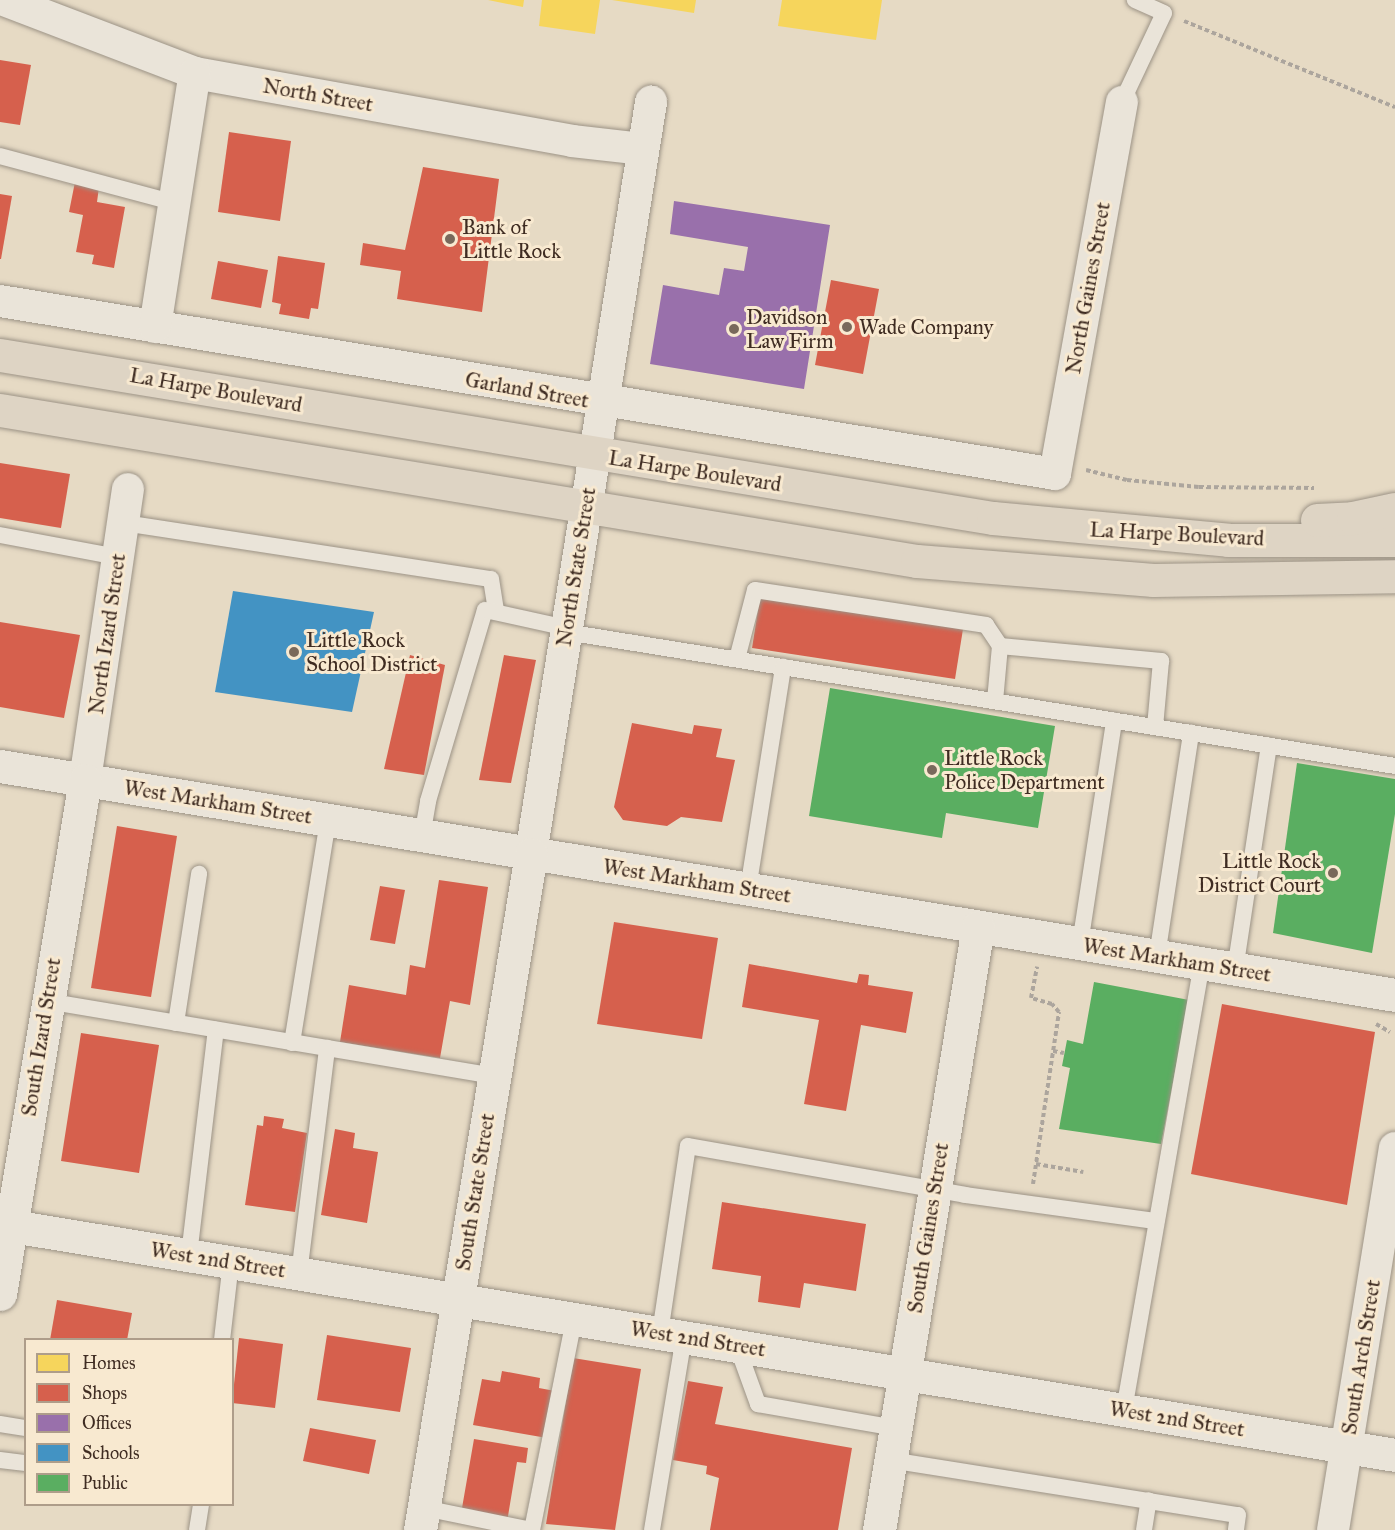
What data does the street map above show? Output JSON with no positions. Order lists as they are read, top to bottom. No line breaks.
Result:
{"streets":{"main road":["La Harpe Boulevard"],"street":["North Street","North Gaines Street","Garland Street","North State Street","North Izard Street","West Markham Street","South Izard Street","South State Street","South Gaines Street","West 2nd Street","South Arch Street"]},"crossings":[["North Street","North State Street"],["North Gaines Street","Garland Street"],["La Harpe Boulevard","North State Street"],["Garland Street","North State Street"],["North State Street","West Markham Street"],["North State Street","South State Street"],["North Izard Street","West Markham Street"],["North Izard Street","South Izard Street"],["West Markham Street","South Izard Street"],["West Markham Street","South State Street"],["West Markham Street","South Gaines Street"],["South Izard Street","West 2nd Street"],["South State Street","West 2nd Street"],["South Gaines Street","West 2nd Street"],["West 2nd Street","South Arch Street"]],"places":["Bank of Little Rock","Wade Company","Davidson Law Firm","Little Rock School District","Little Rock Police Department","Little Rock District Court"],"legend":["Homes","Shops","Offices","Schools","Public"]}
